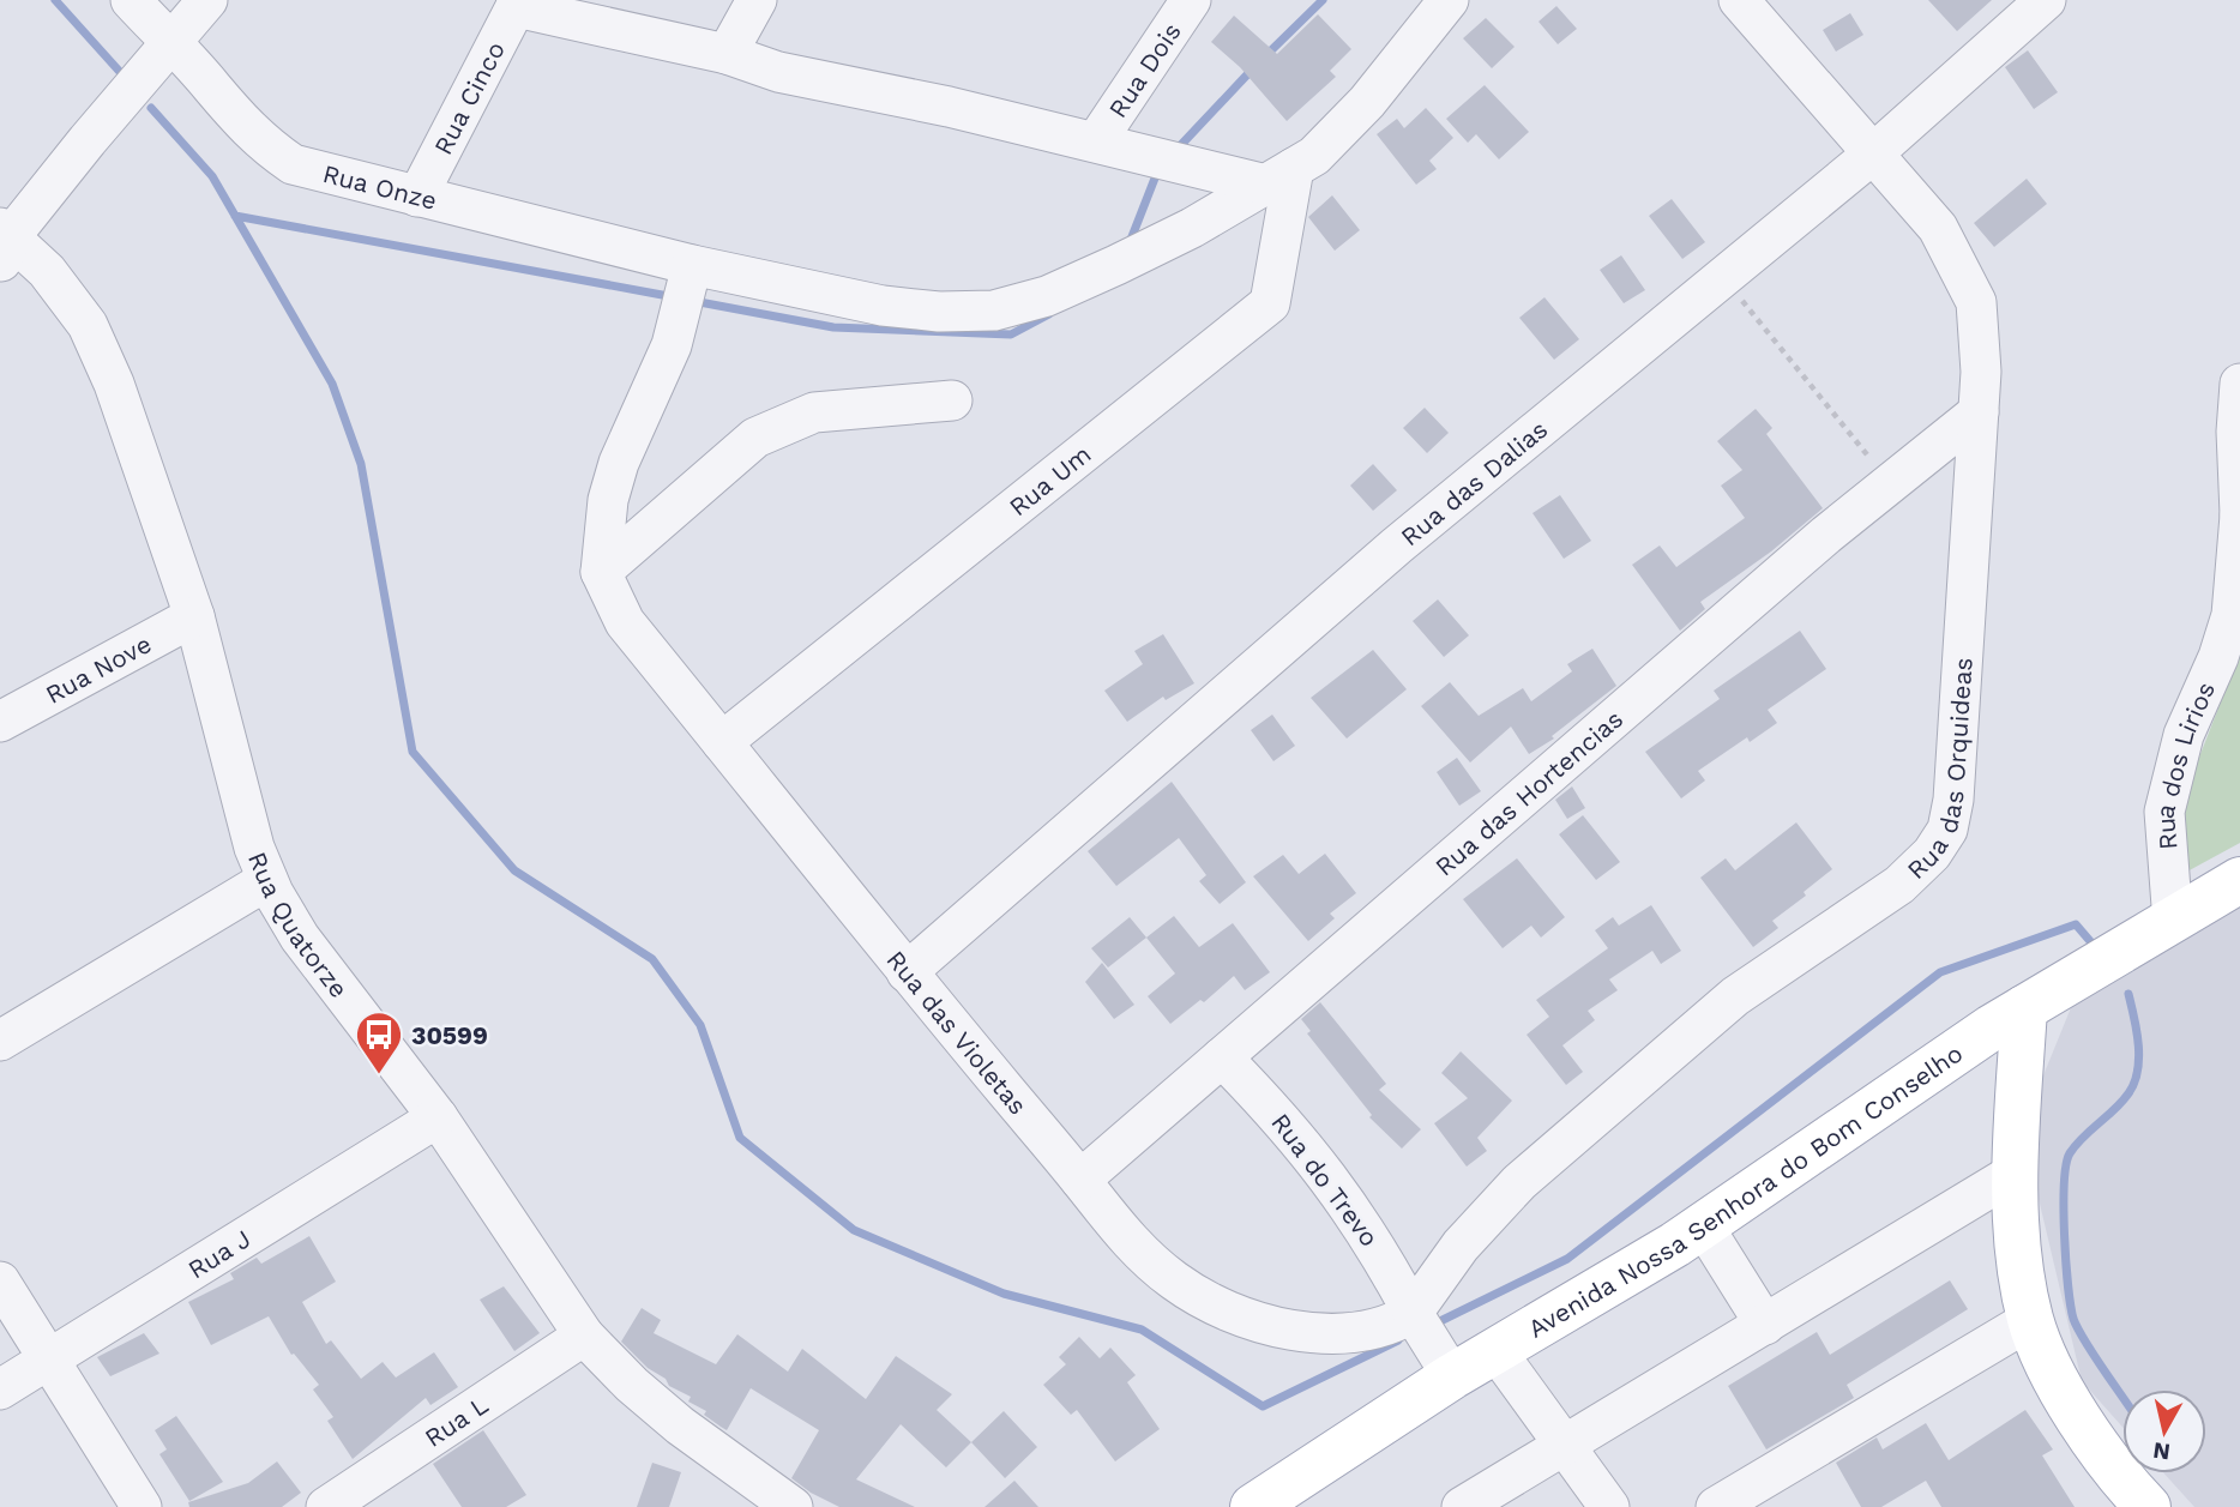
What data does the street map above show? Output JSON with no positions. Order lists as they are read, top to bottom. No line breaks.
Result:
{"streets":{"main road":["Avenida Nossa Senhora do Bom Conselho"],"street":["Rua Dois","Rua Cinco","Rua Onze","Rua Um","Rua das Dalias","Rua Nove","Rua das Orquideas","Rua dos Lirios","Rua das Hortencias","Rua Quatorze","Rua das Violetas","Rua do Trevo","Rua J","Rua L"]},"crossings":[["Rua Cinco","Rua Onze"],["Rua Um","Rua das Violetas"],["Rua das Dalias","Rua das Orquideas"],["Rua das Dalias","Rua das Violetas"],["Rua Nove","Rua Quatorze"],["Rua das Orquideas","Rua das Hortencias"],["Rua das Orquideas","Rua das Violetas"],["Rua das Orquideas","Rua do Trevo"],["Rua dos Lirios","Avenida Nossa Senhora do Bom Conselho"],["Rua das Hortencias","Rua das Violetas"],["Rua das Hortencias","Rua do Trevo"],["Rua Quatorze","Rua J"],["Rua Quatorze","Rua L"],["Rua das Violetas","Rua do Trevo"]],"places":{"bus stop":["30599"]},"north":"bottom"}
